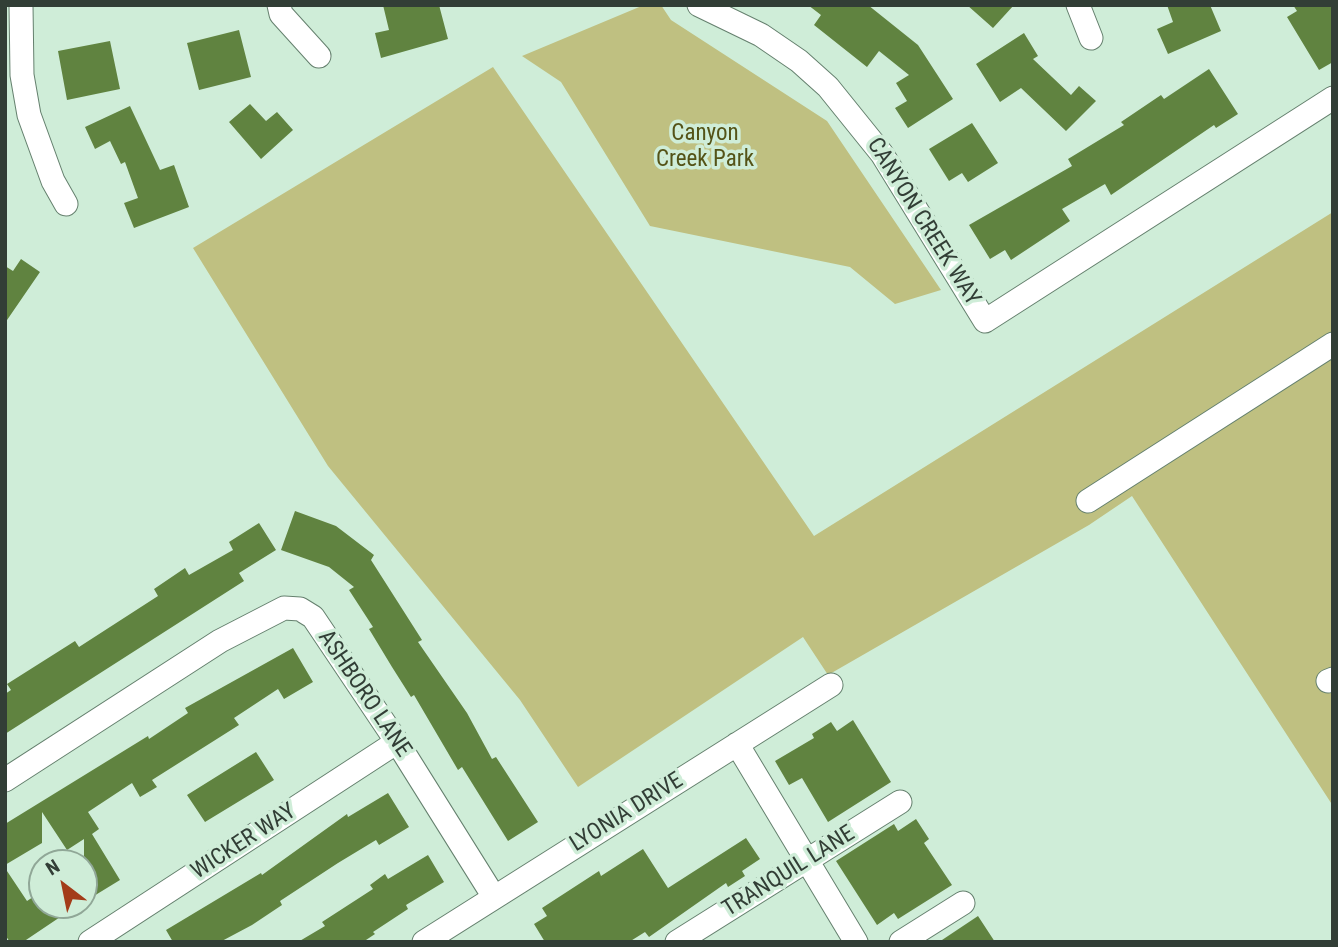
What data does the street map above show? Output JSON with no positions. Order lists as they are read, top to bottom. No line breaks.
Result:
{"streets":{"street":["CANYON CREEK WAY","ASHBORO LANE","LYONIA DRIVE","WICKER WAY","TRANQUIL LANE"]},"crossings":[["ASHBORO LANE","LYONIA DRIVE"],["ASHBORO LANE","WICKER WAY"]],"parks":["Canyon Creek Park"],"north":"top left"}
